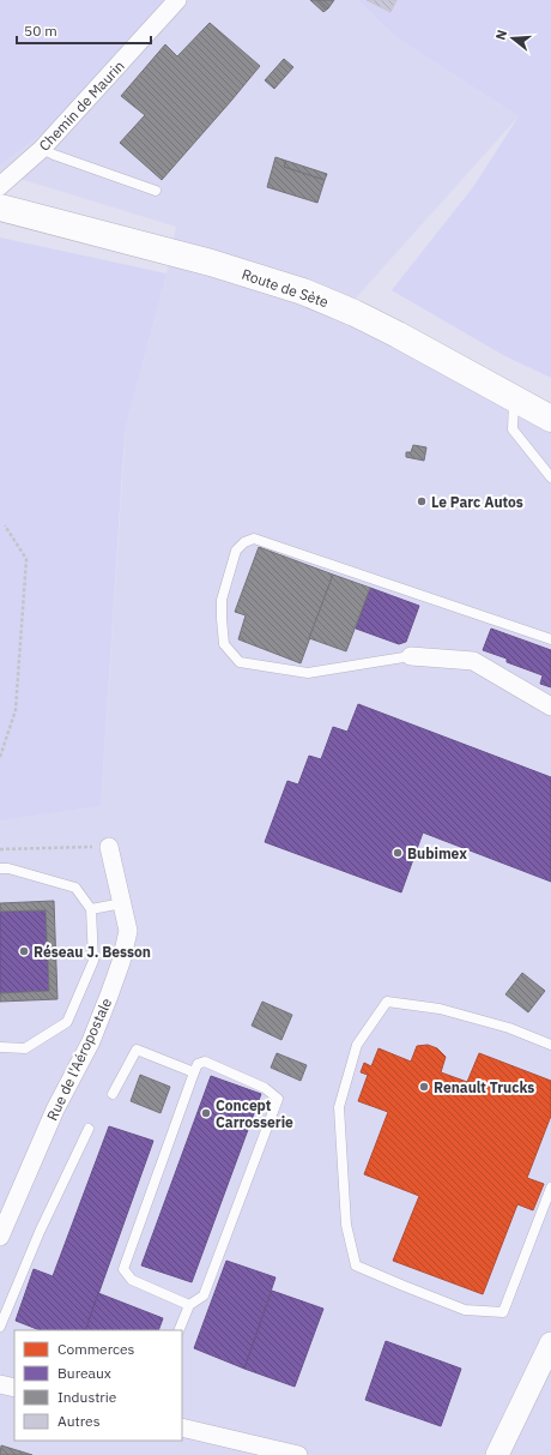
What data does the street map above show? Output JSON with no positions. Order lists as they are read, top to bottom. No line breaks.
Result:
{"streets":{"main road":["Route de Sète"],"street":["Chemin de Maurin","Rue de l'Aéropostale"]},"places":["Le Parc Autos","Bubimex","Réseau J. Besson","Renault Trucks","Concept Carrosserie"],"legend":["Commerces","Bureaux","Industrie","Autres"],"scale_bar":"50 m","north":"left"}
